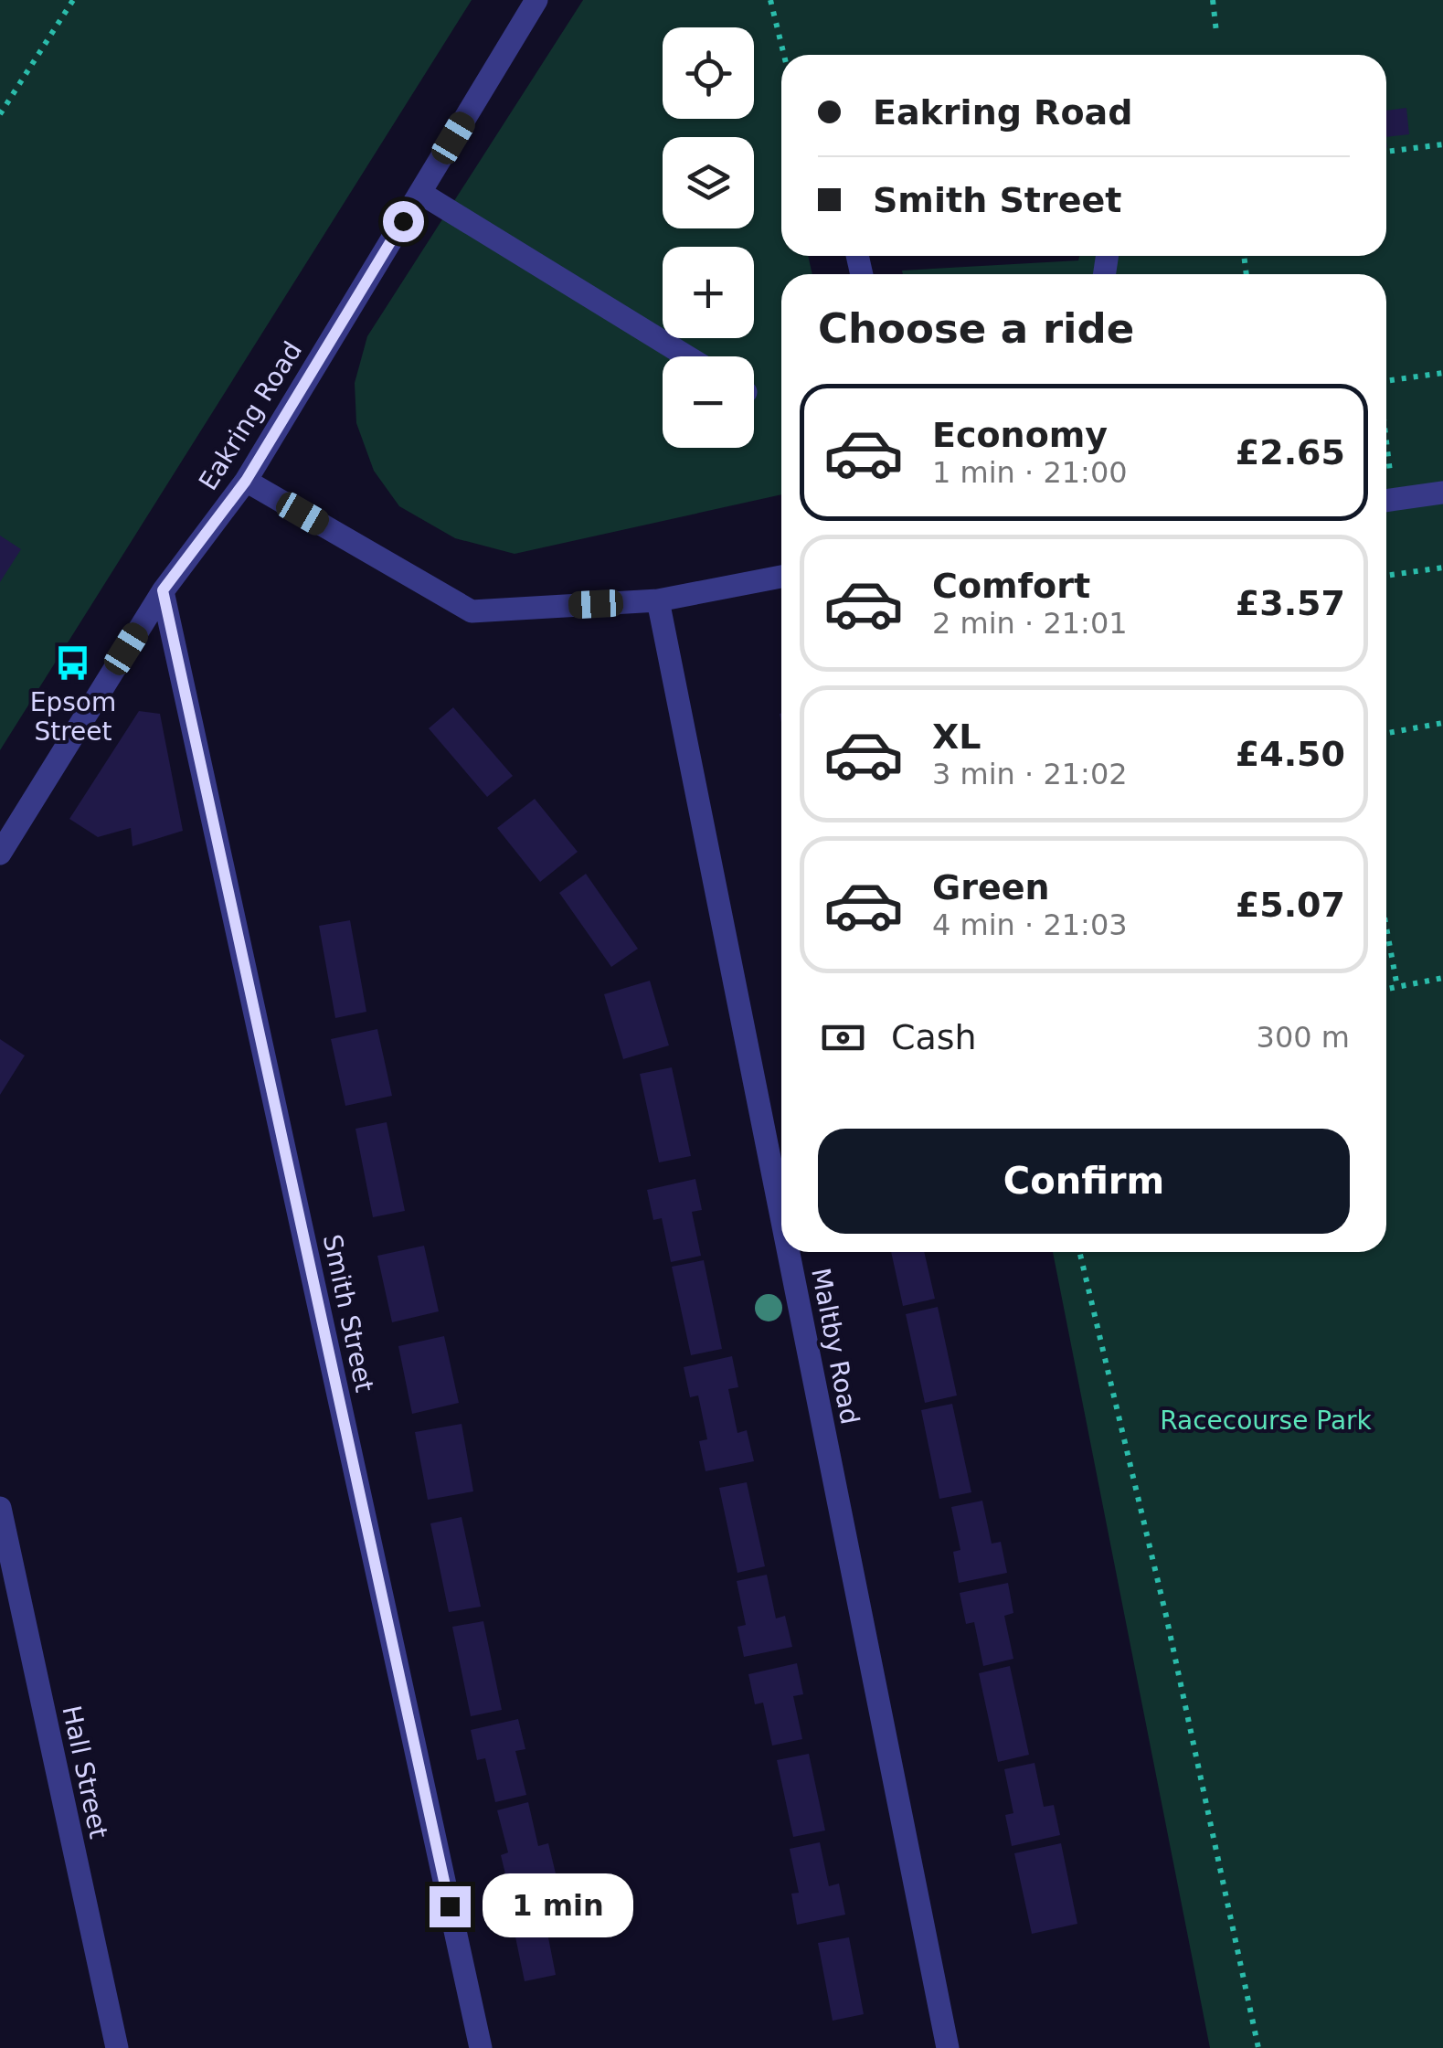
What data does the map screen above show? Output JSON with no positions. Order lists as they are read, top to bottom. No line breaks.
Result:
{"streets":{"street":["Eakring Road","Smith Street","Maltby Road","Hall Street"]},"crossings":[["Eakring Road","Smith Street"]],"parks":["Racecourse Park"],"places":{"bus stop":["Epsom Street"]},"page":{"map_buttons":["+","−"],"banner":["Eakring Road","Smith Street"],"heading":"Choose a ride","list":[{"name":"Economy","note":"1 min · 21:00","value":"£2.65"},{"name":"Comfort","note":"2 min · 21:01","value":"£3.57"},{"name":"XL","note":"3 min · 21:02","value":"£4.50"},{"name":"Green","note":"4 min · 21:03","value":"£5.07"}],"pay":["Cash","300 m"],"buttons":"Confirm","bubble":"1 min"}}
